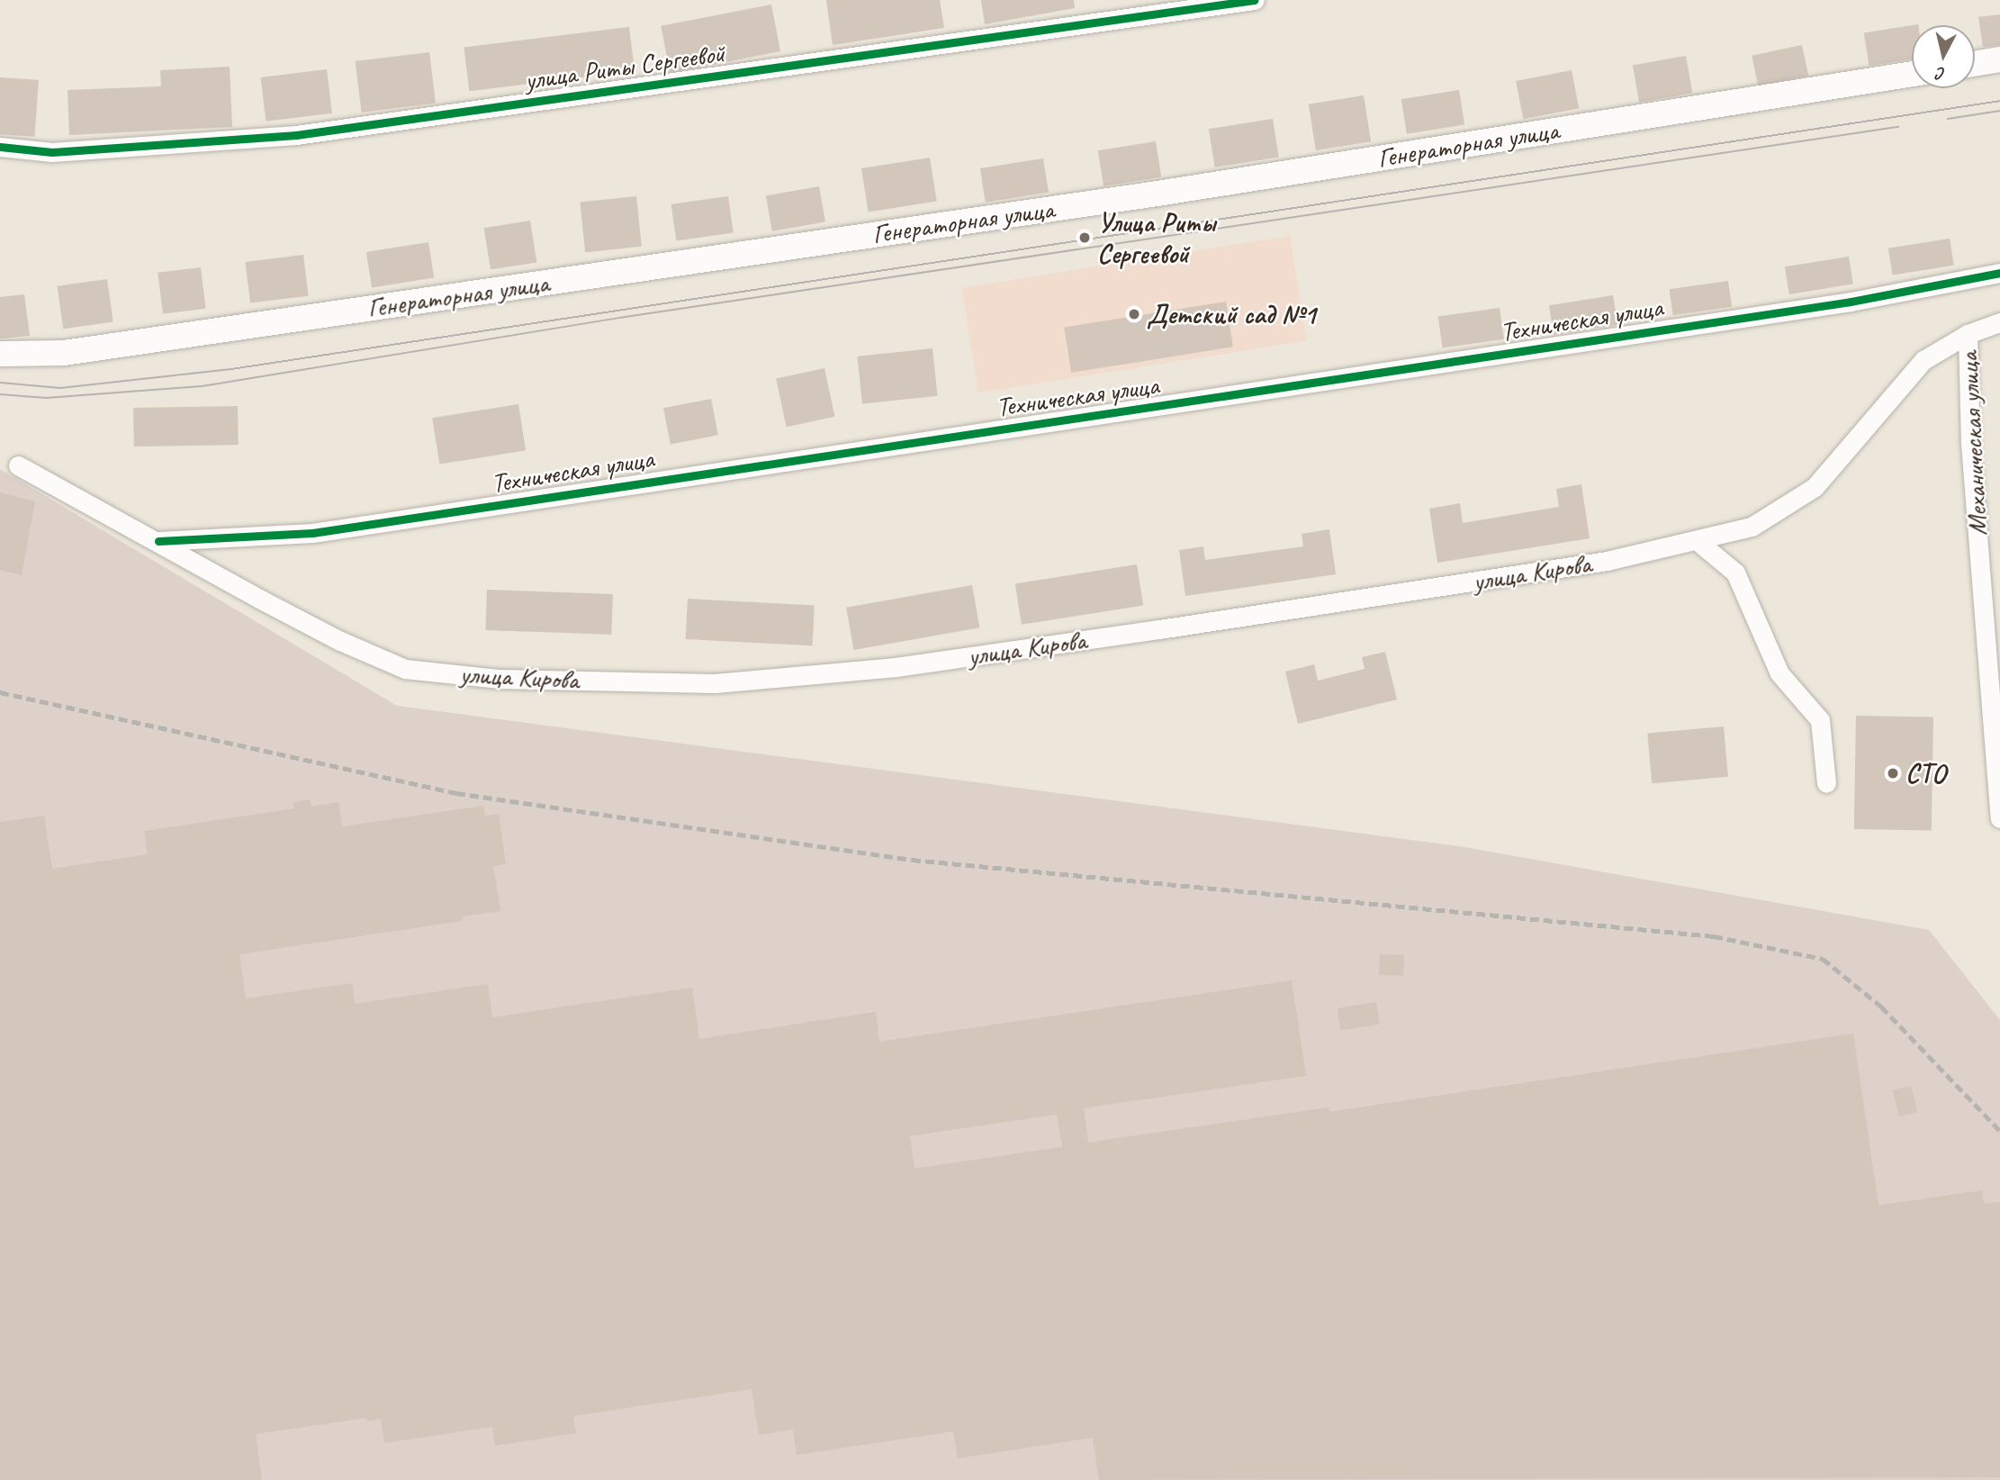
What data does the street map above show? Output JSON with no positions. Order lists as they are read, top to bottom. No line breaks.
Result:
{"streets":{"main road":["Генераторная улица"],"street":["улица Риты Сергеевой","Техническая улица","Механическая улица","улица Кирова"]},"crossings":[["Техническая улица","улица Кирова"],["Механическая улица","улица Кирова"]],"places":["Улица Риты Сергеевой","Детский сад №1","СТО"],"north":"bottom"}
